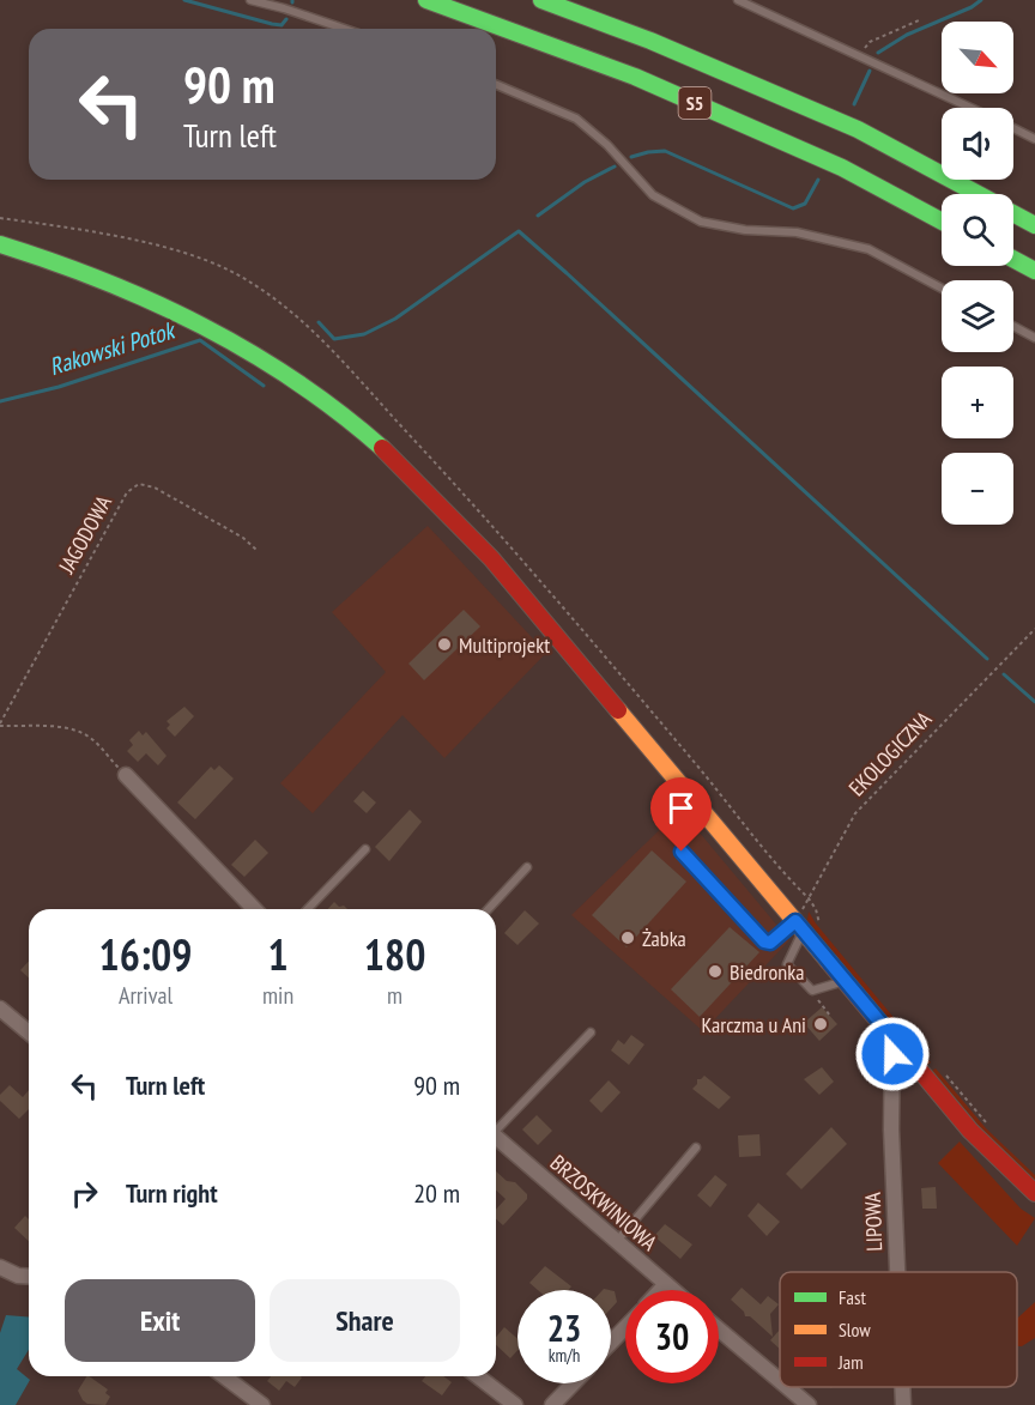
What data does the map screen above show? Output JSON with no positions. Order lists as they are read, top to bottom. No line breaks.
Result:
{"streets":{"main road":["S5"],"street":["BRZOSKWINIOWA","LIPOWA"],"path":["JAGODOWA","EKOLOGICZNA"]},"water":["Rakowski Potok"],"places":["Multiprojekt","Żabka","Biedronka","Karczma u Ani"],"legend":["Fast","Slow","Jam"],"north":"bottom right","page":{"map_buttons":["+","−"],"turn":["90 m","Turn left"],"eta":["16:09","Arrival","1","min","180","m"],"list":[{"name":"Turn left","value":"90 m"},{"name":"Turn right","value":"20 m"}],"buttons":["Exit","Share"],"speed":"23 km/h","limit":"30"}}
